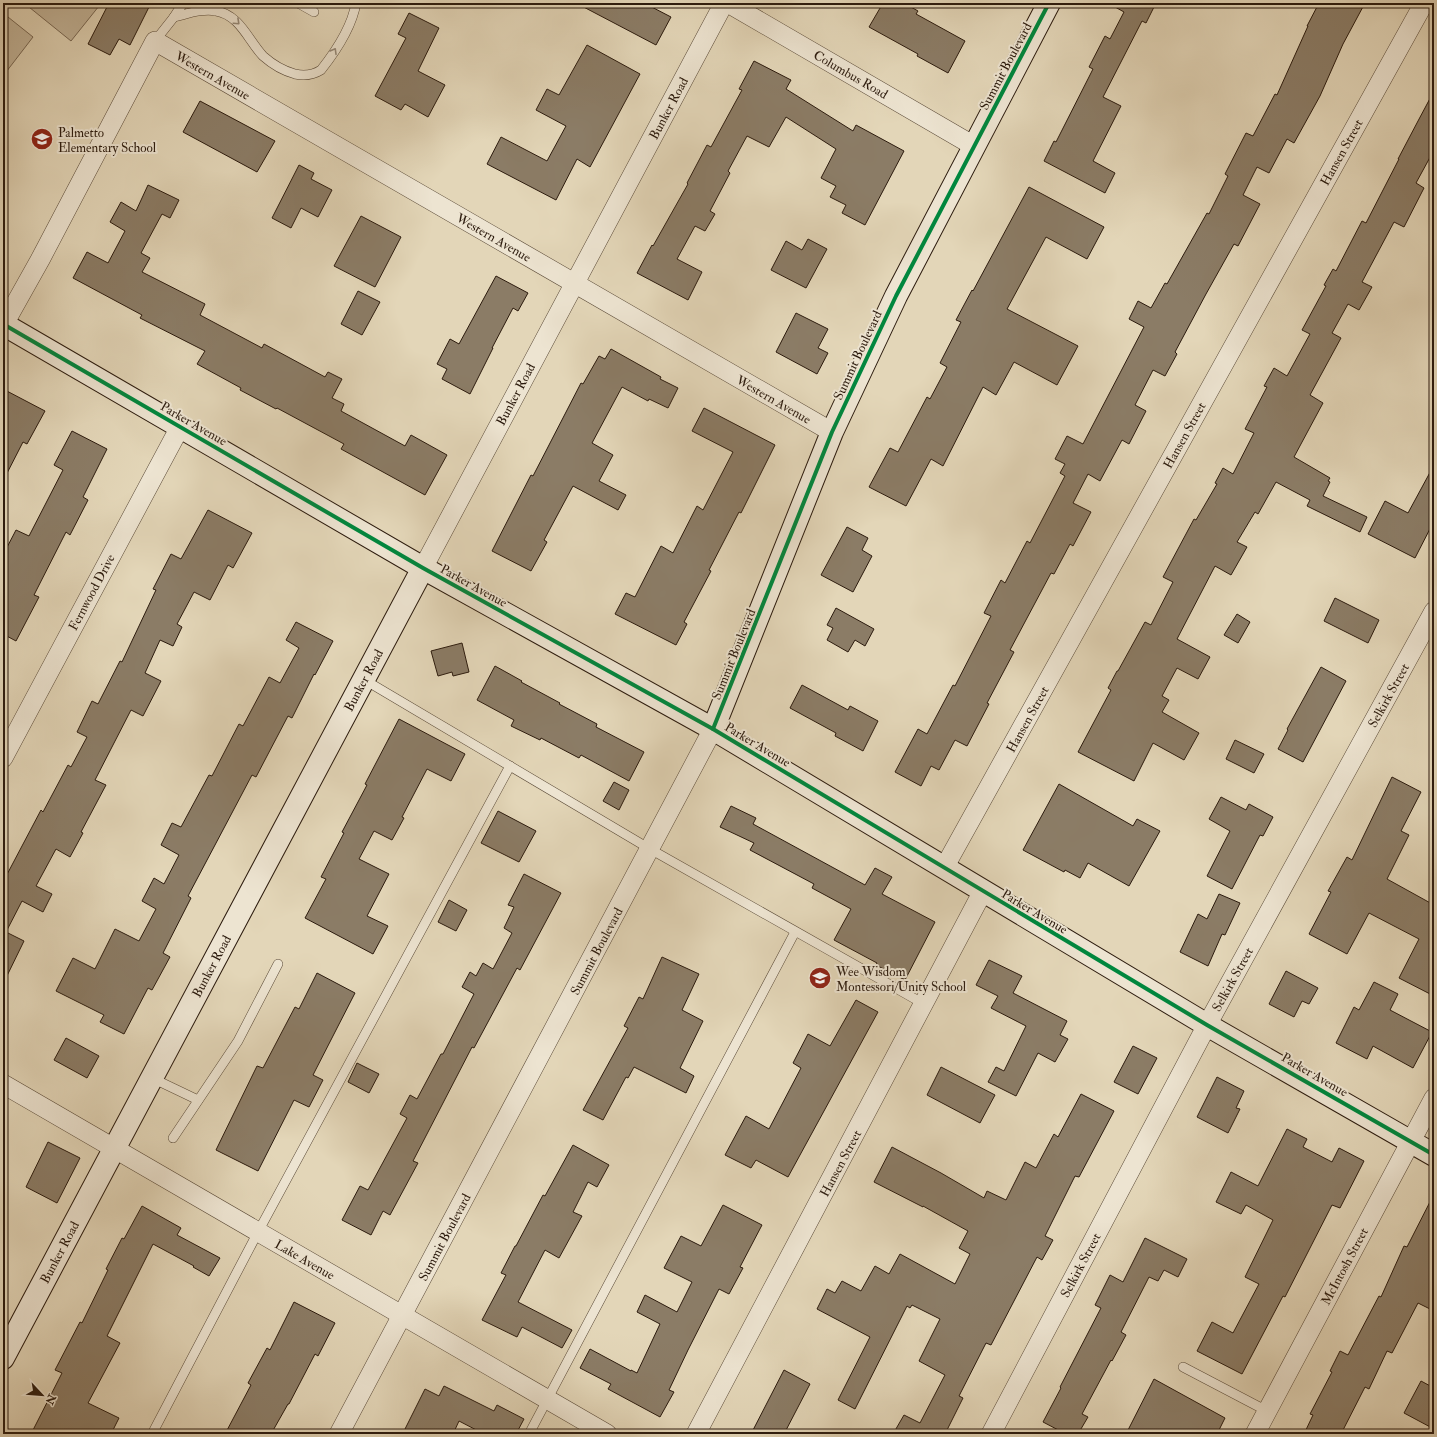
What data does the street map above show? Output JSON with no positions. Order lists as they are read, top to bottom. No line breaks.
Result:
{"streets":{"street":["Summit Boulevard","Columbus Road","Western Avenue","Bunker Road","Hansen Street","Parker Avenue","Fernwood Drive","Selkirk Street","Lake Avenue","McIntosh Street"]},"crossings":[["Summit Boulevard","Columbus Road"],["Summit Boulevard","Western Avenue"],["Summit Boulevard","Parker Avenue"],["Summit Boulevard","Lake Avenue"],["Western Avenue","Bunker Road"],["Bunker Road","Parker Avenue"],["Bunker Road","Lake Avenue"],["Hansen Street","Parker Avenue"],["Parker Avenue","Fernwood Drive"],["Parker Avenue","Selkirk Street"],["Parker Avenue","McIntosh Street"]],"places":{"school or university":["Palmetto Elementary School","Wee Wisdom Montessori/Unity School"]},"north":"bottom right"}
